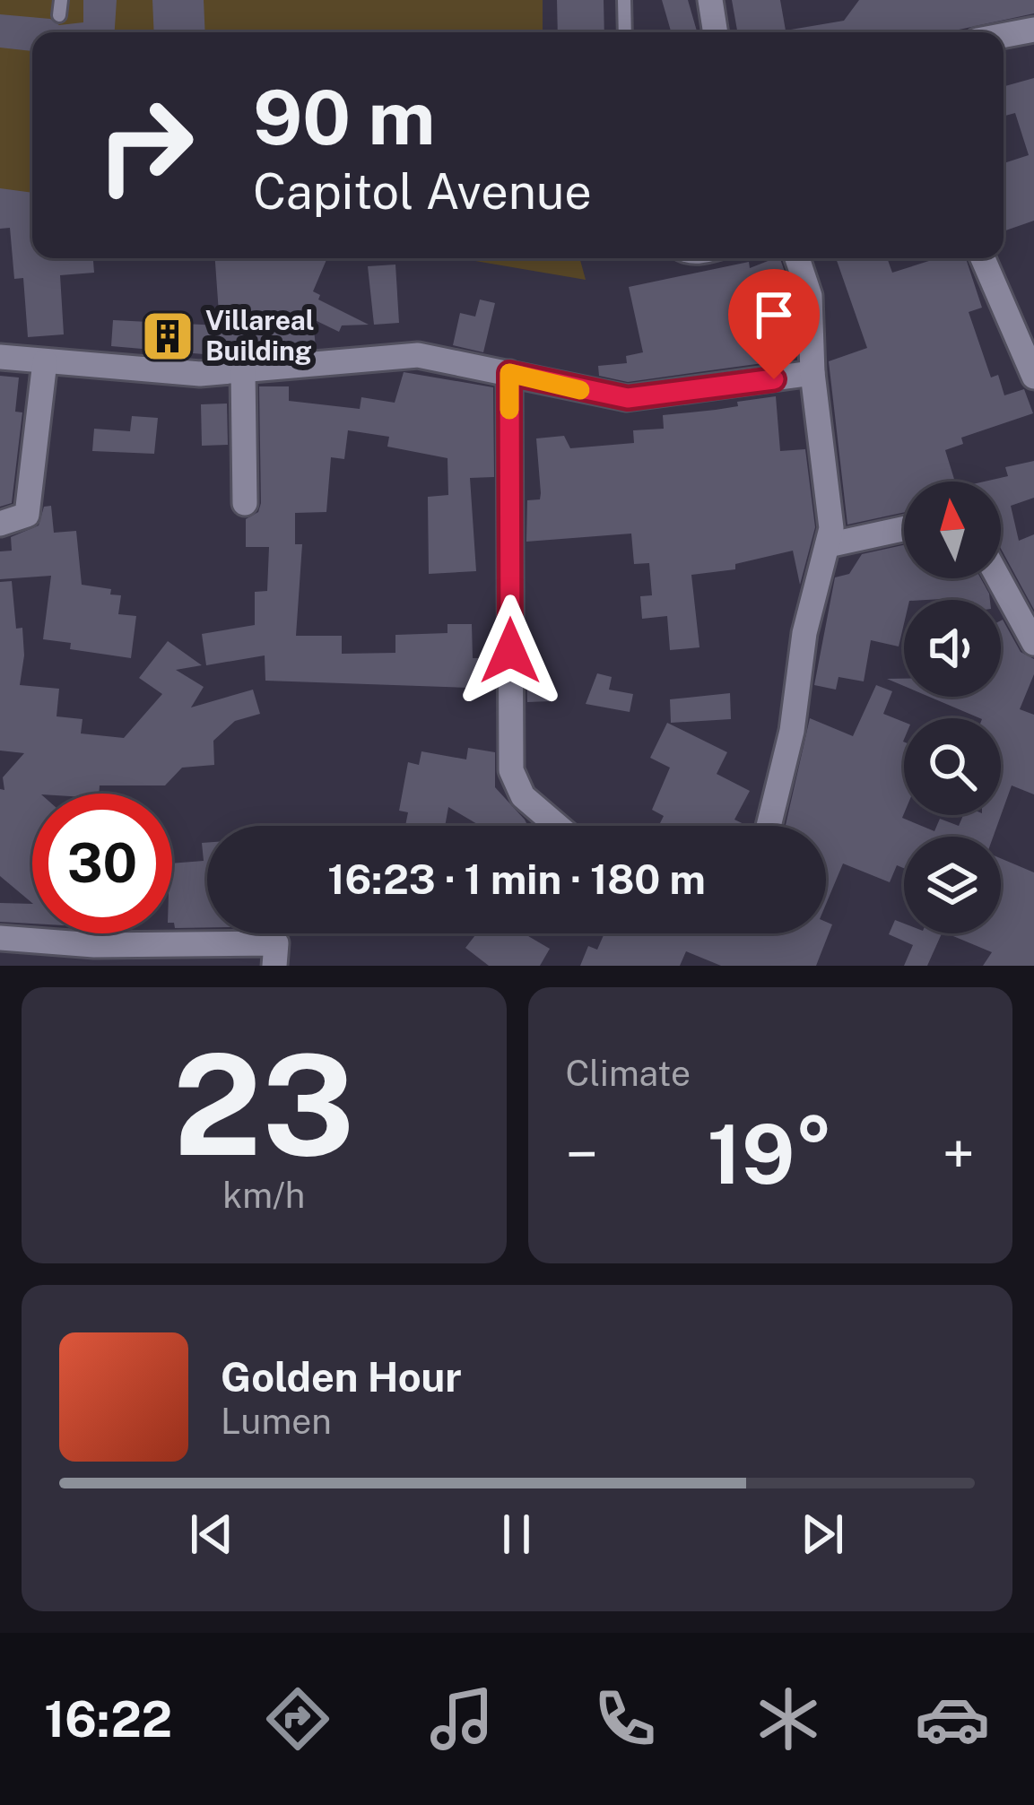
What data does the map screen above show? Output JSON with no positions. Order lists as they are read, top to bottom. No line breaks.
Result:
{"places":{"building":["Villareal Building"]},"north":"top","page":{"turn":["90 m","Capitol Avenue"],"limit":"30","trip":"16:23 · 1 min · 180 m","tile":[["23","km/h"],"Climate"],"heat":["−","19°","+"],"song":["Golden Hour","Lumen"],"tabs":"16:22"}}
